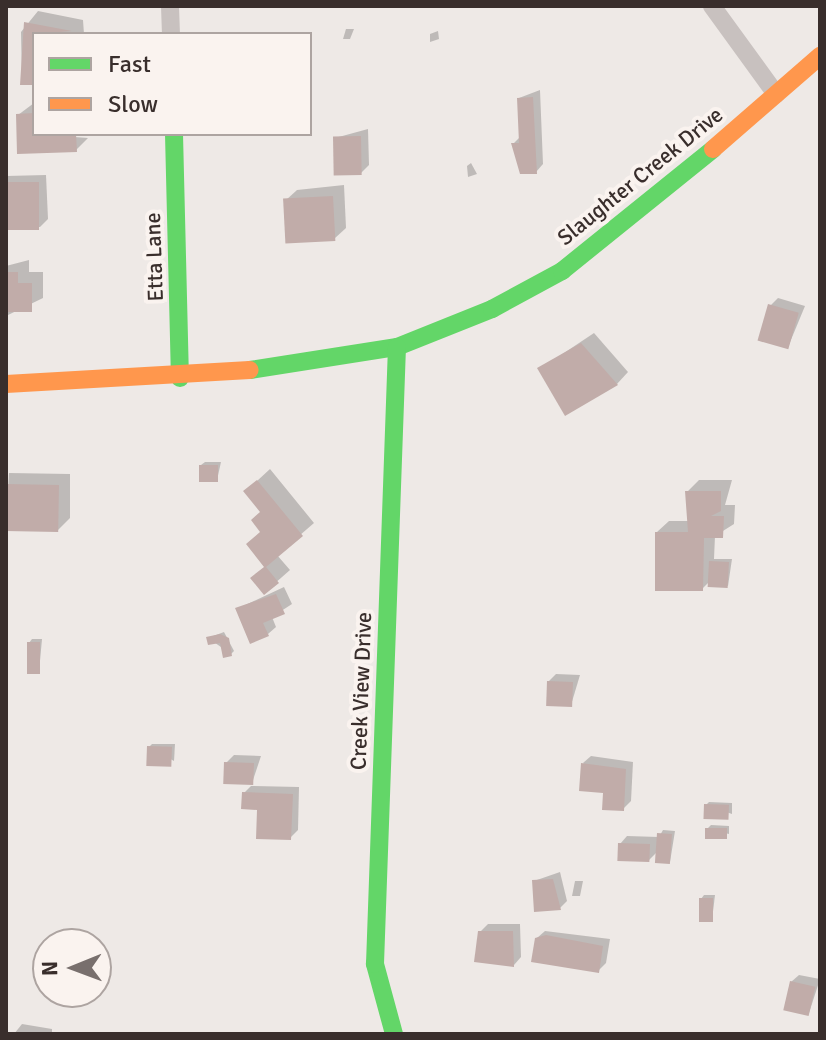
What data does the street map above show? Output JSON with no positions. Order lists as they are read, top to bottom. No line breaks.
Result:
{"streets":{"street":["Slaughter Creek Drive","Etta Lane","Creek View Drive"]},"crossings":[["Slaughter Creek Drive","Etta Lane"],["Slaughter Creek Drive","Creek View Drive"]],"legend":["Fast","Slow"],"north":"left"}
